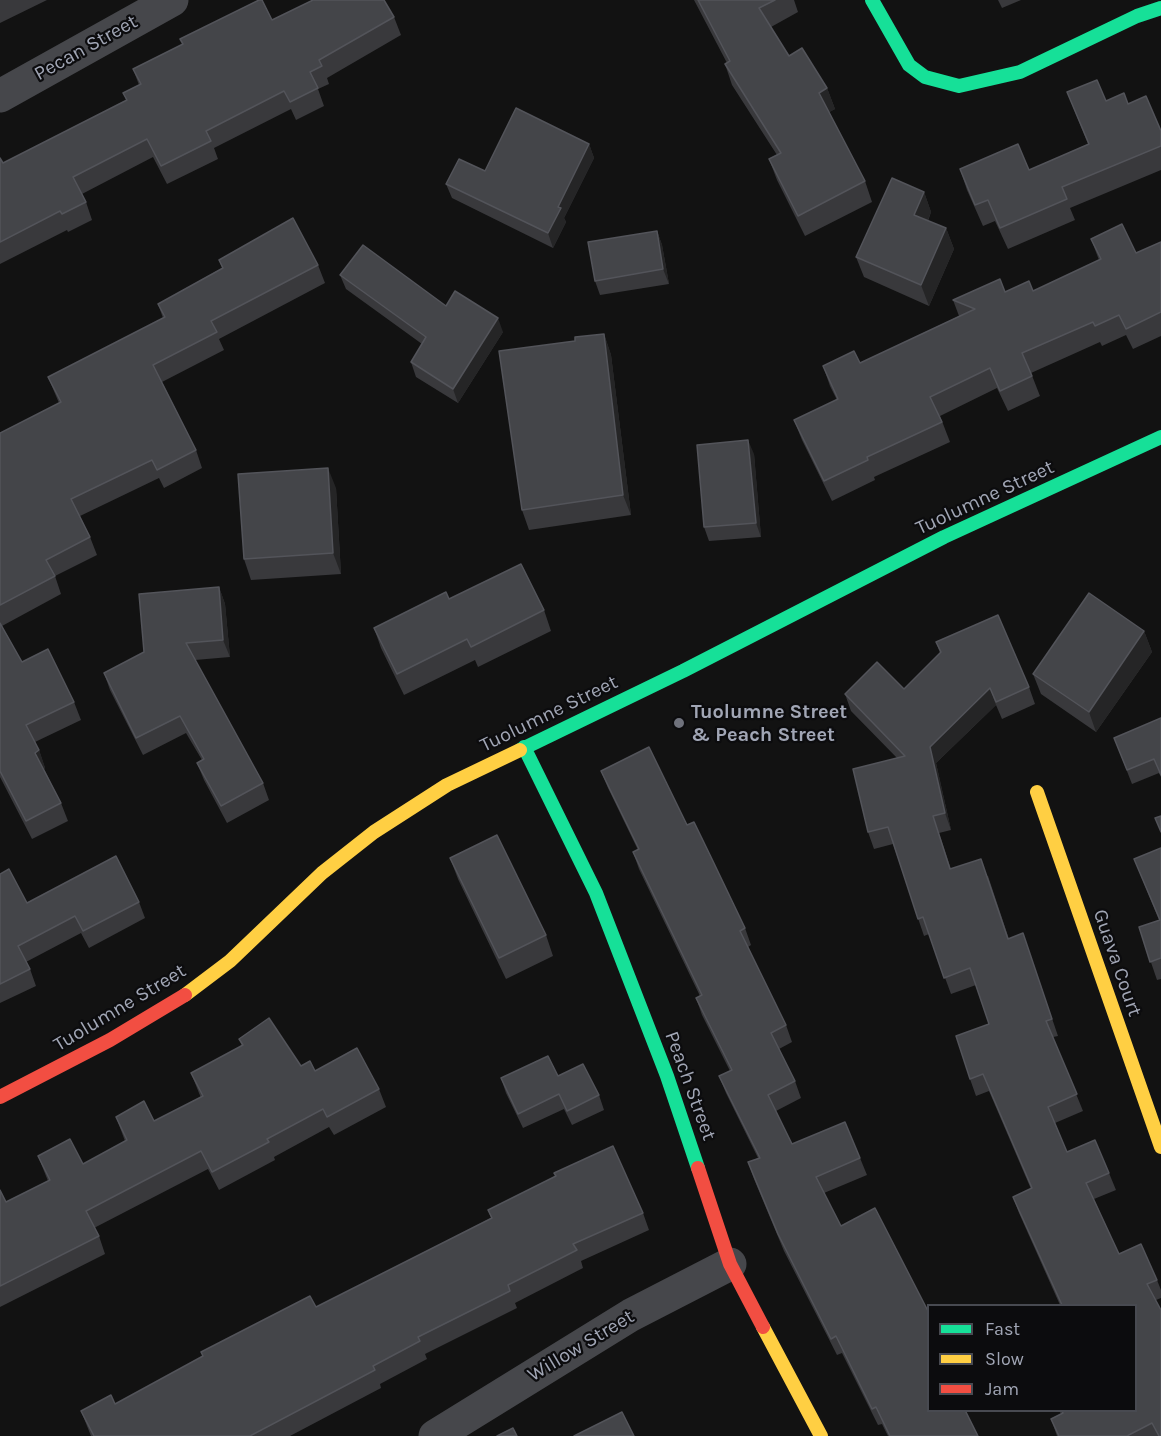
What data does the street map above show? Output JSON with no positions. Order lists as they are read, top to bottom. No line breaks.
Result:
{"streets":{"street":["Pecan Street","Tuolumne Street","Guava Court","Peach Street","Willow Street"]},"crossings":[["Tuolumne Street","Peach Street"],["Peach Street","Willow Street"]],"places":["Tuolumne Street & Peach Street"],"legend":["Fast","Slow","Jam"]}
